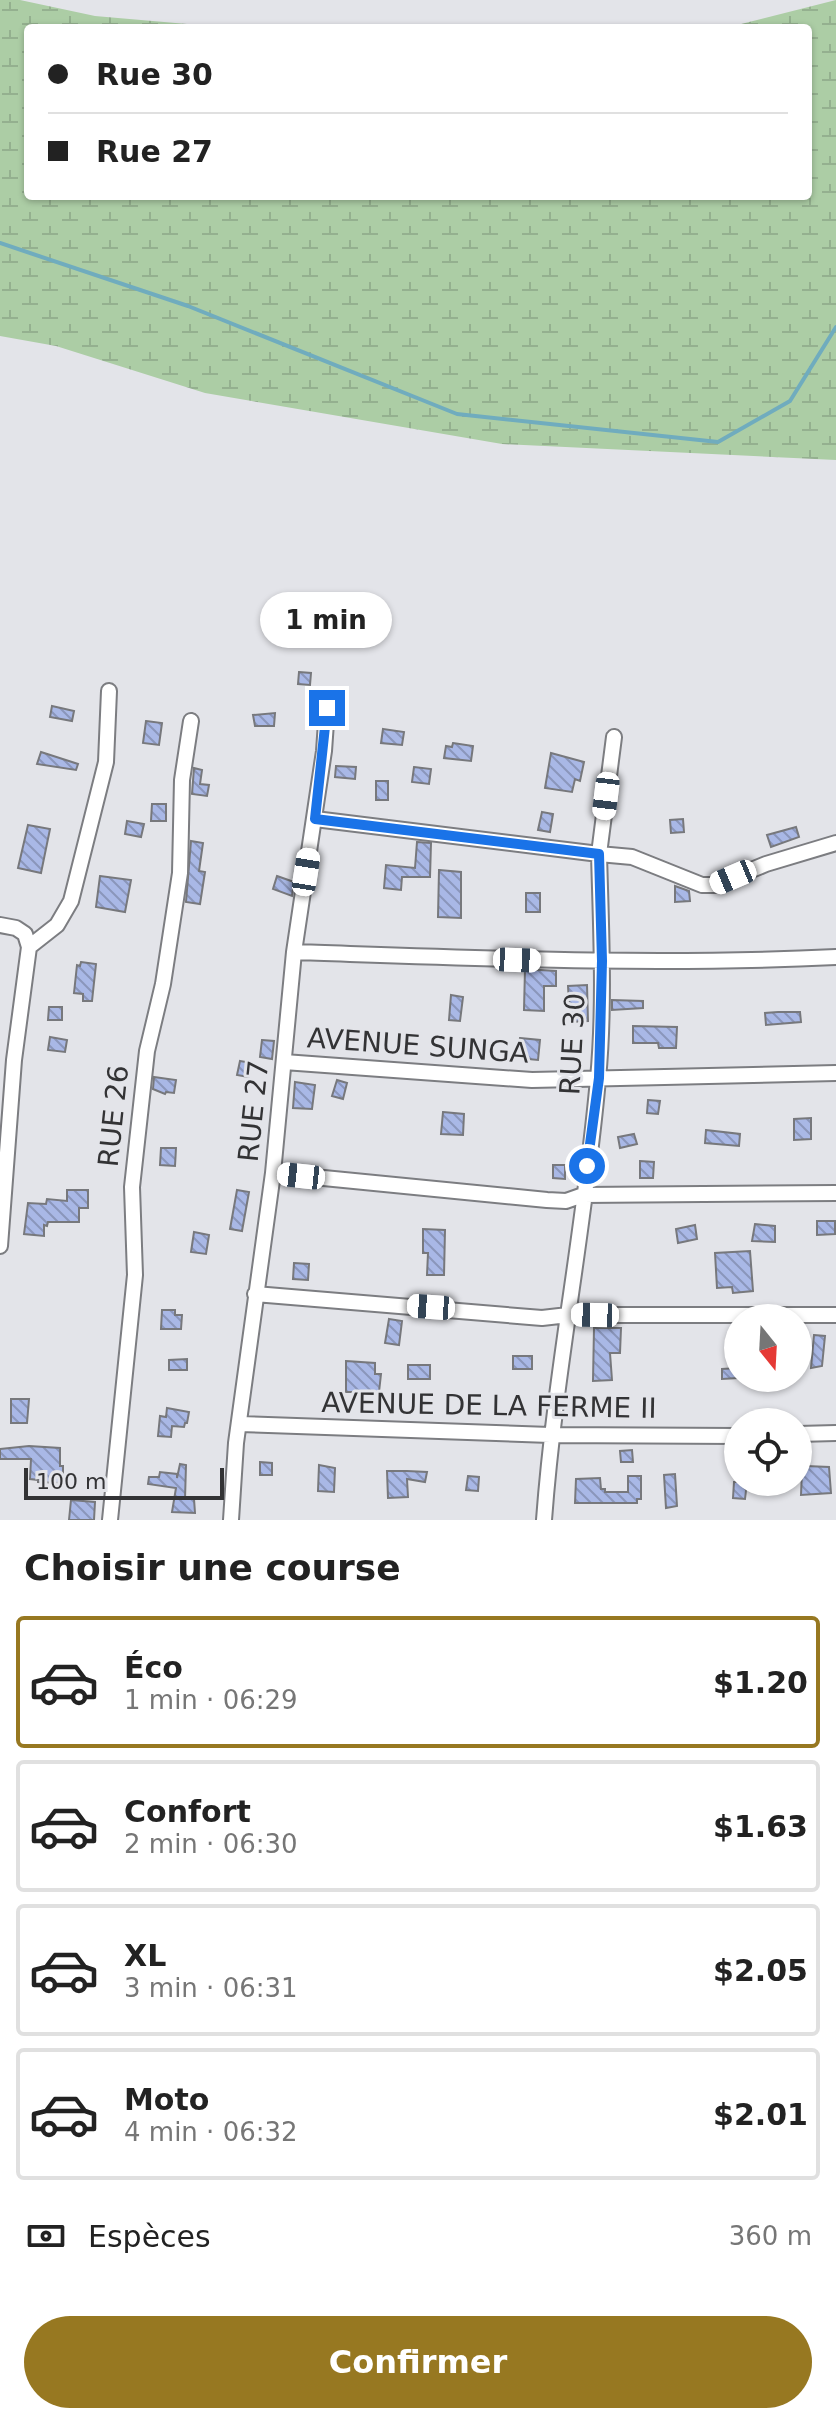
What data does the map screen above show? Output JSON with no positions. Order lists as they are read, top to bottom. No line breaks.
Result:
{"streets":{"street":["RUE 30","AVENUE SUNGA","RUE 27","RUE 26","AVENUE DE LA FERME II"]},"crossings":[["RUE 30","AVENUE SUNGA"],["RUE 30","AVENUE DE LA FERME II"],["AVENUE SUNGA","RUE 27"],["RUE 27","AVENUE DE LA FERME II"]],"scale_bar":"100 m","north":"bottom","page":{"banner":["Rue 30","Rue 27"],"bubble":"1 min","scale":"100 m","heading":"Choisir une course","list":[{"name":"Éco","note":"1 min · 06:29","value":"$1.20"},{"name":"Confort","note":"2 min · 06:30","value":"$1.63"},{"name":"XL","note":"3 min · 06:31","value":"$2.05"},{"name":"Moto","note":"4 min · 06:32","value":"$2.01"}],"pay":["Espèces","360 m"],"buttons":"Confirmer"}}
